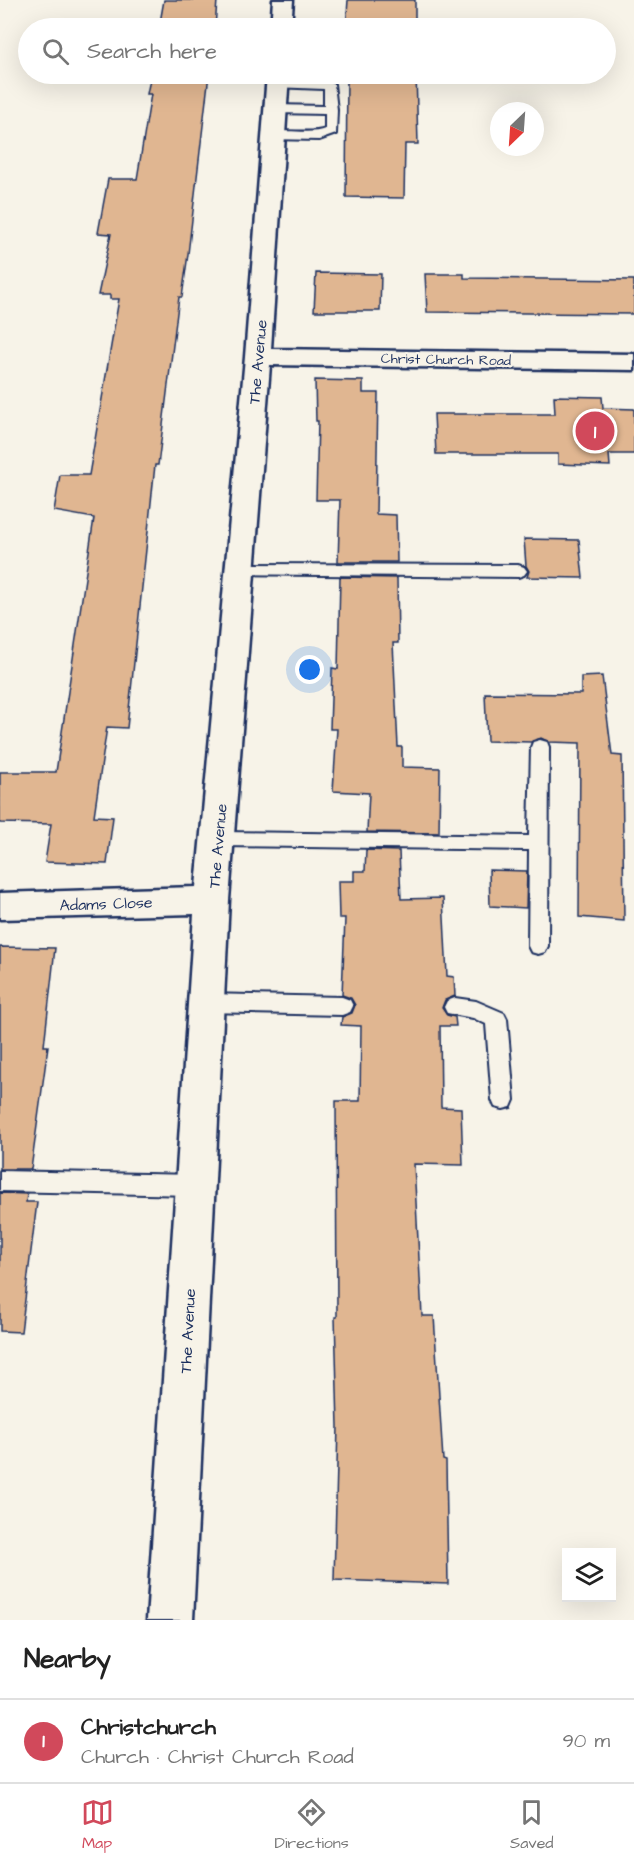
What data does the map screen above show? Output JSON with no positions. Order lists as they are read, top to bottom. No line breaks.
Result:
{"streets":{"street":["Christ Church Road","The Avenue","Adams Close"]},"crossings":[["Christ Church Road","The Avenue"],["The Avenue","Adams Close"]],"north":"bottom left","page":{"search":"Search here","pins":"1","heading":"Nearby","list":[{"mark":"1","name":"Christchurch","note":"Church · Christ Church Road","value":"90 m"}],"nav":["Map","Directions","Saved"]}}
